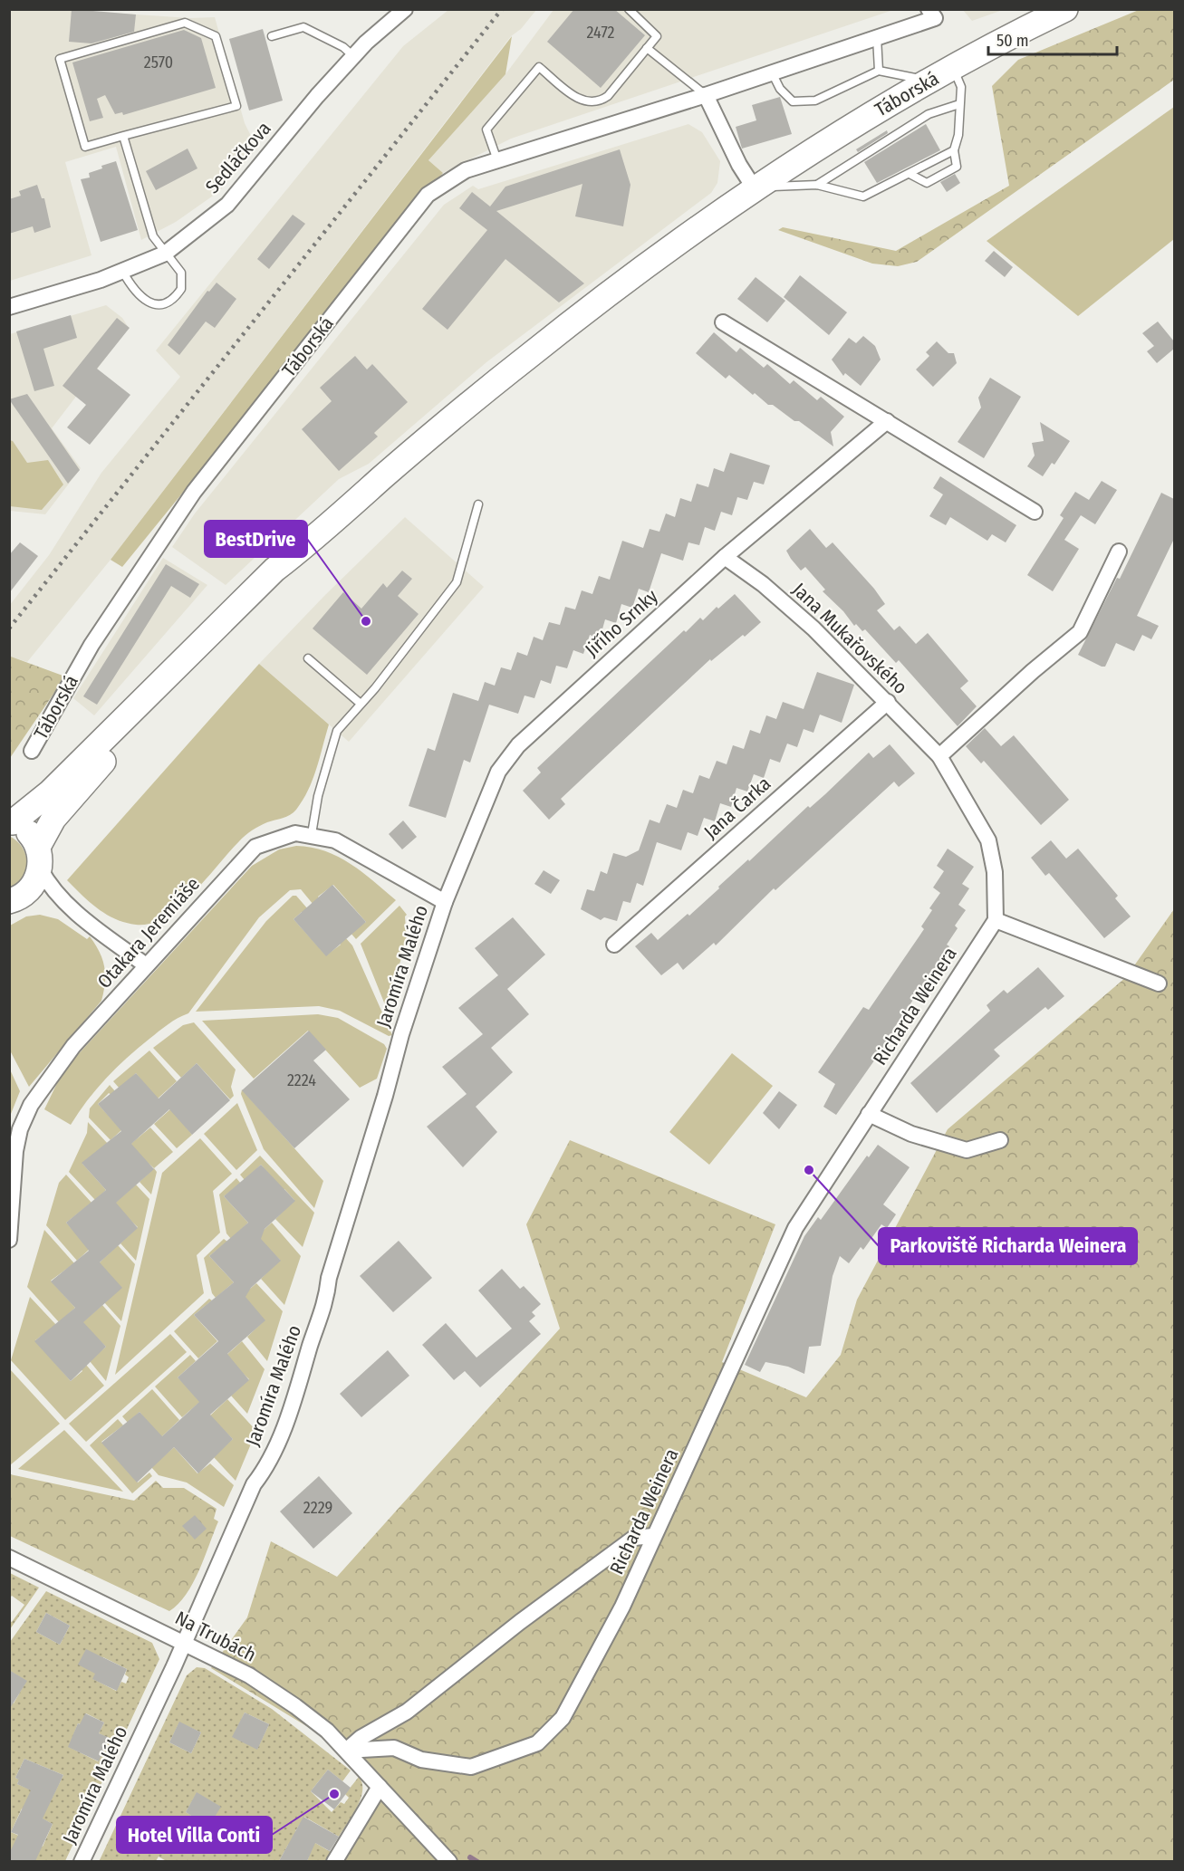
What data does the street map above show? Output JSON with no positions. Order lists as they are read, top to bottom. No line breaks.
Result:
{"streets":{"main road":["Táborská"],"street":["Sedláčkova","Jiřího Srnky","Jana Mukařovského","Jana Čarka","Otakara Jeremiáše","Jaromíra Malého","Richarda Weinera","Na Trubách"]},"crossings":[["Jiřího Srnky","Jana Mukařovského"],["Jiřího Srnky","Otakara Jeremiáše"],["Jiřího Srnky","Jaromíra Malého"],["Jana Mukařovského","Jana Čarka"],["Jana Mukařovského","Richarda Weinera"],["Otakara Jeremiáše","Jaromíra Malého"],["Jaromíra Malého","Na Trubách"],["Richarda Weinera","Na Trubách"]],"places":["BestDrive","Parkoviště Richarda Weinera","Hotel Villa Conti"],"house_numbers":["2472","2570","2224","2229"],"scale_bar":"50 m"}
